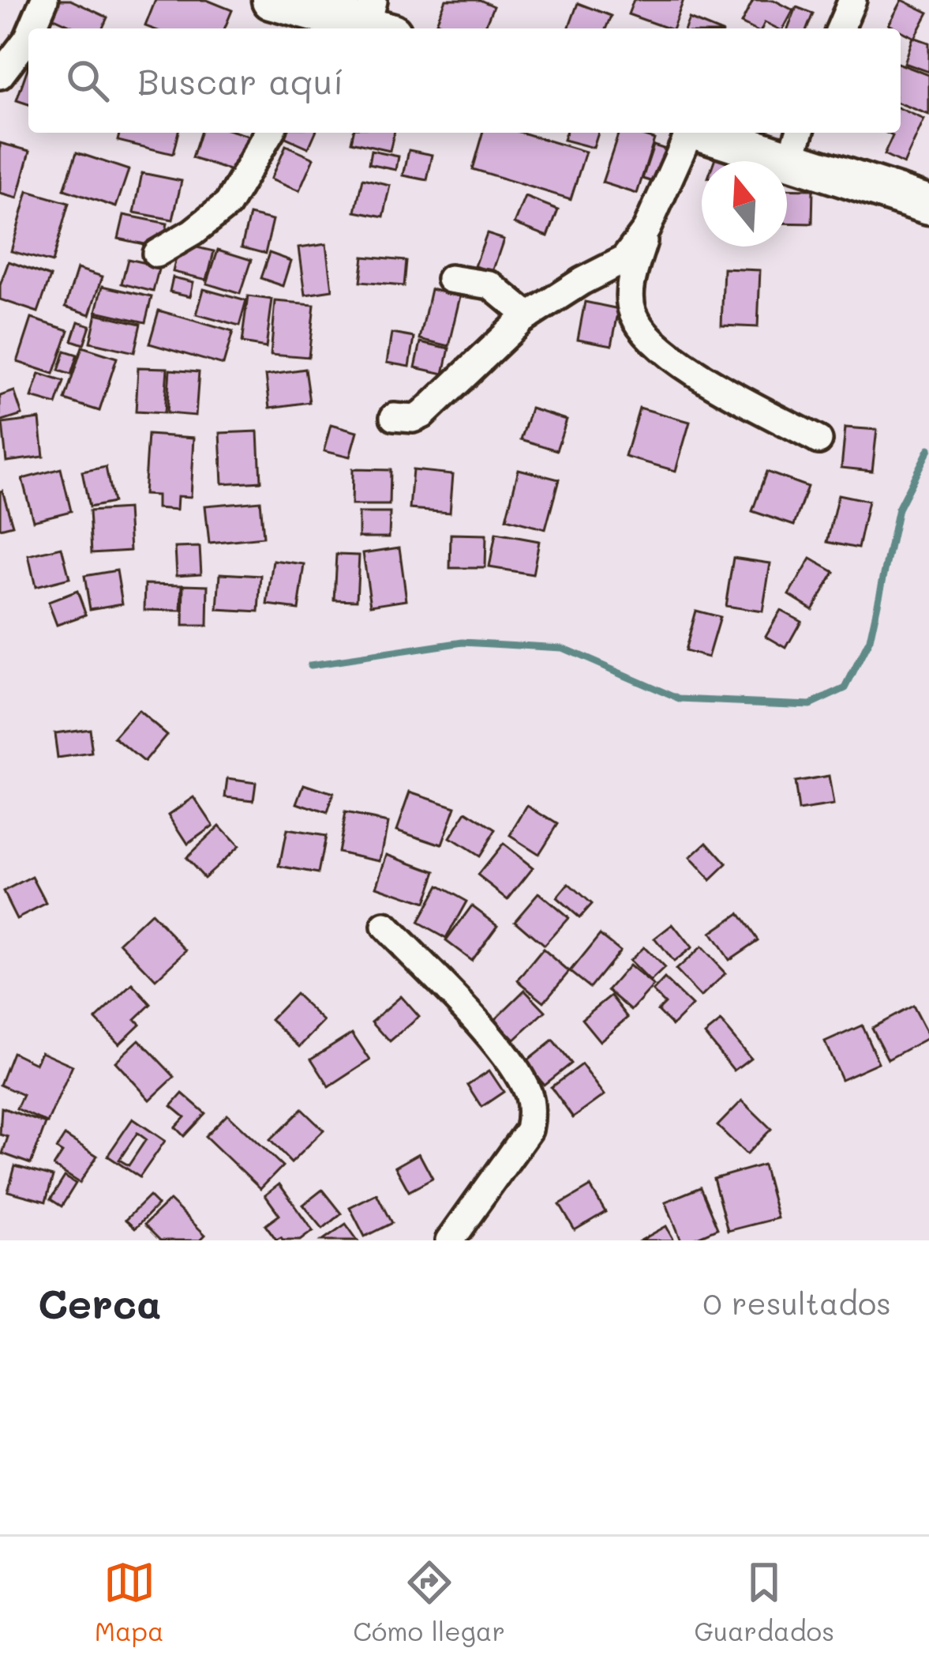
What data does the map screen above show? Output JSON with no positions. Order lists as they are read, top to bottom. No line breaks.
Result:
{"north":"top","page":{"search":"Buscar aquí","heading":["Cerca","0 resultados"],"nav":["Mapa","Cómo llegar","Guardados"]}}
